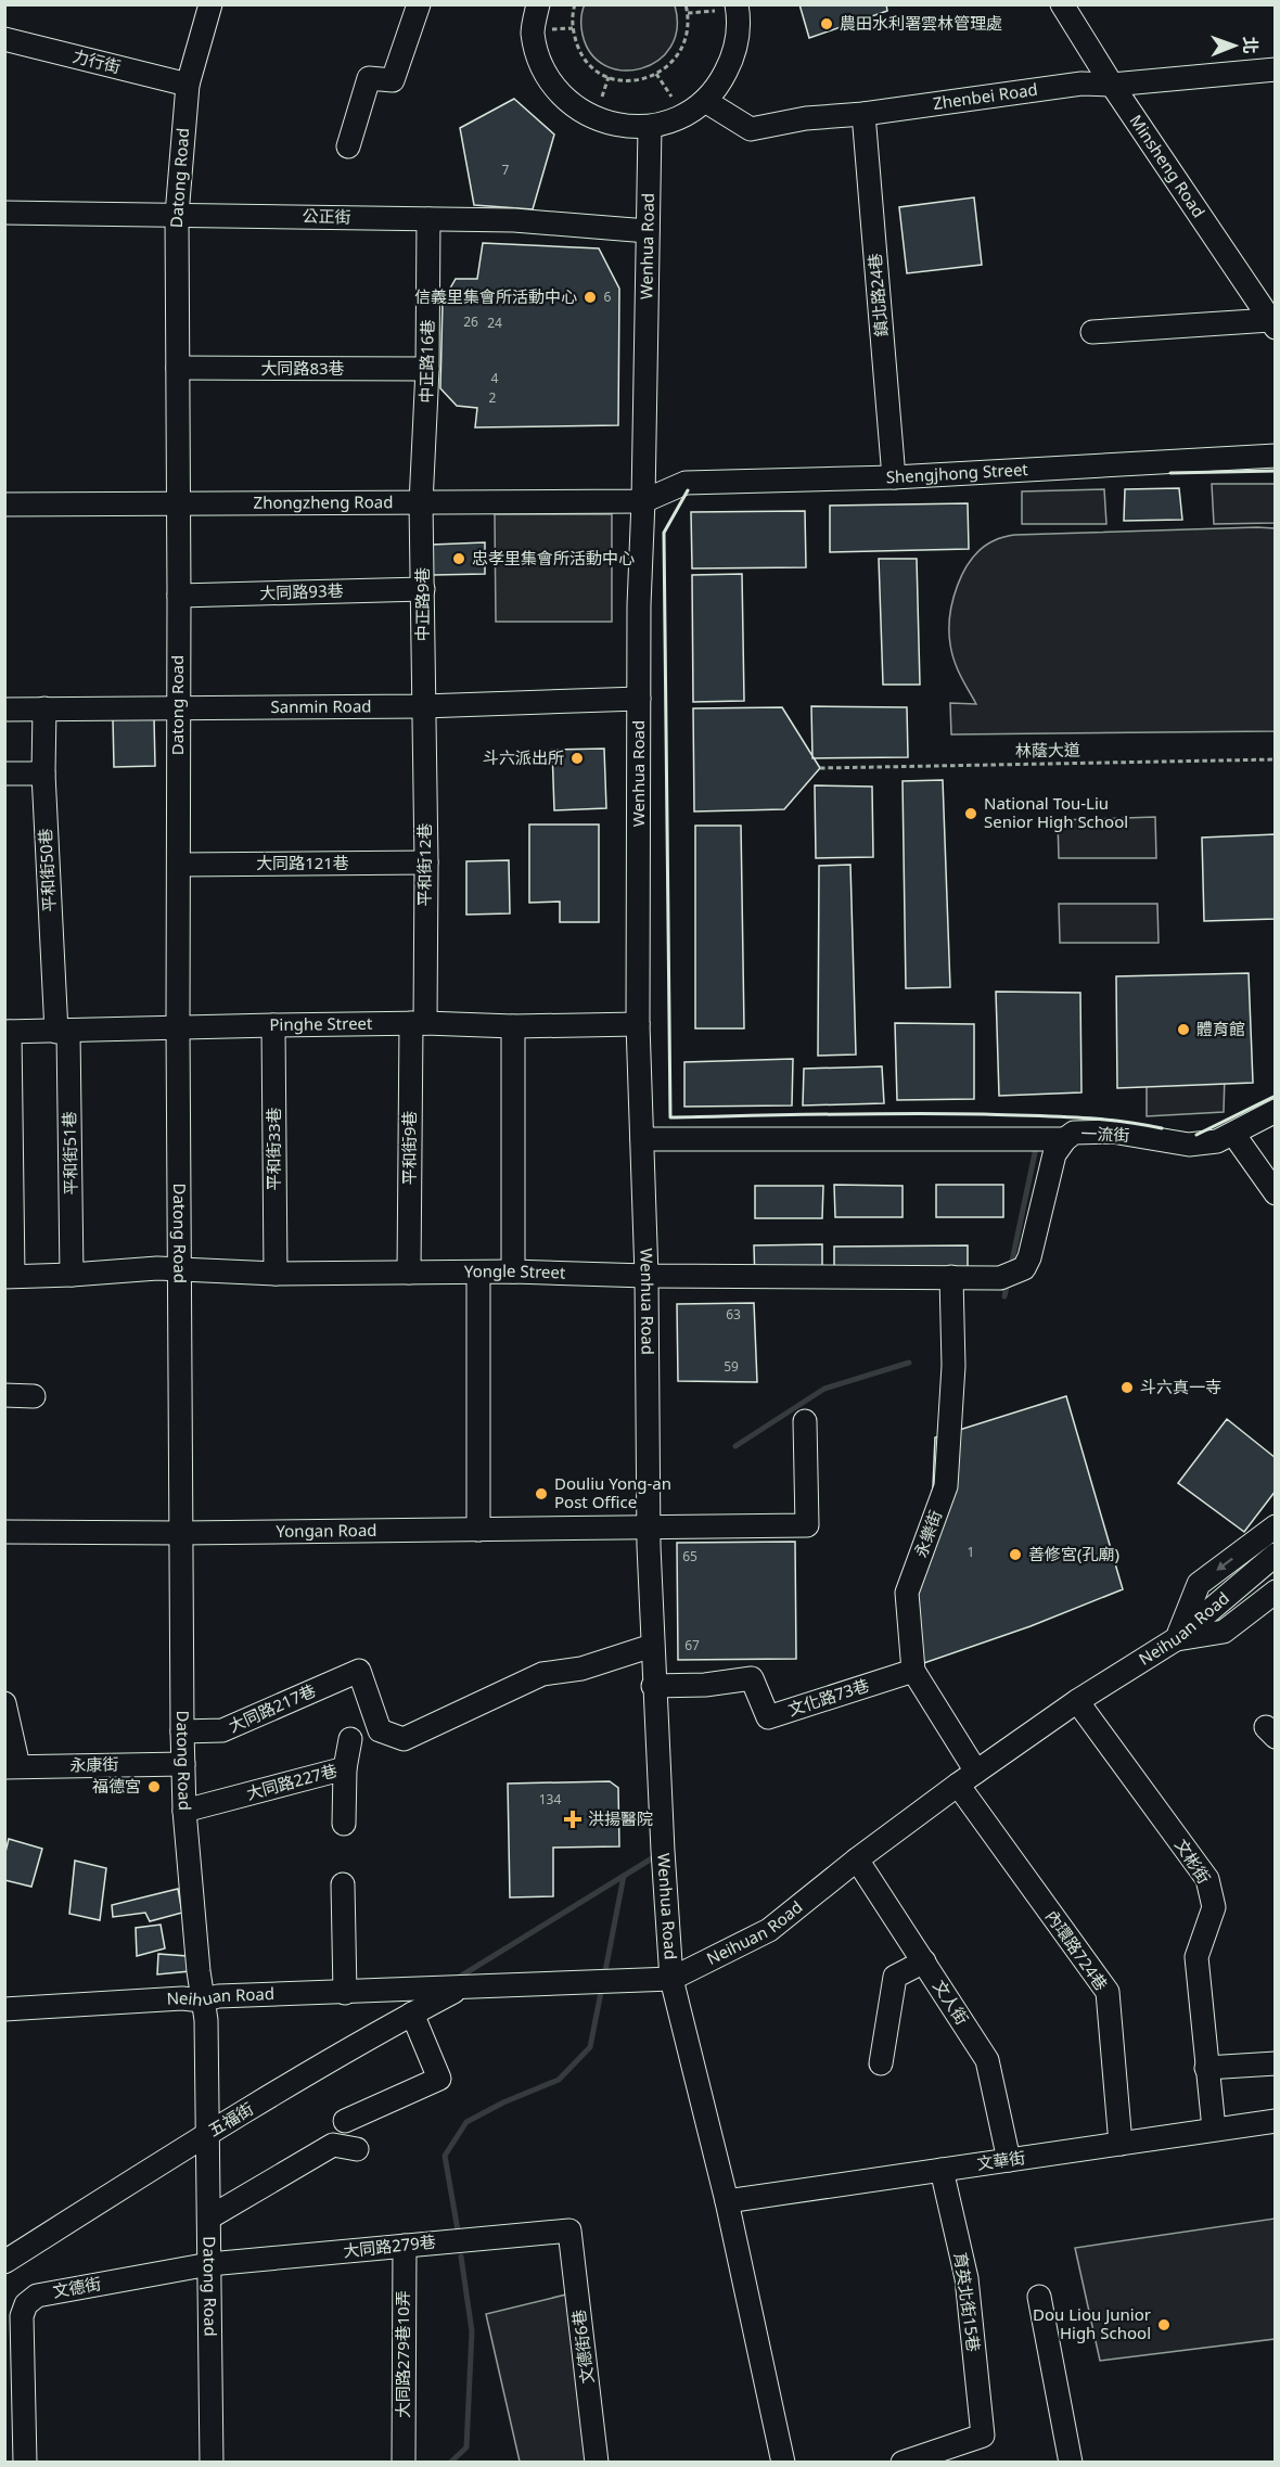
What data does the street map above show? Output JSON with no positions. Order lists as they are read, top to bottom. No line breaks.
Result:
{"streets":{"street":["力行街","Zhenbei Road","Minsheng Road","Datong Road","公正街","Wenhua Road","鎮北路24巷","中正路16巷","大同路83巷","Shengjhong Street","Zhongzheng Road","大同路93巷","中正路9巷","Sanmin Road","大同路121巷","平和街12巷","平和街50巷","Pinghe Street","一流街","平和街9巷","平和街33巷","平和街51巷","Yongle Street","Yongan Road","永樂街","Neihuan Road","文化路73巷","大同路217巷","永康街","大同路227巷","文彬街","內環路724巷","文人街","五福街","文華街","大同路279巷","文德街","育英北街15巷","文德街6巷","大同路279巷10弄"],"path":["林蔭大道"]},"crossings":[["力行街","Datong Road"],["Zhenbei Road","Minsheng Road"],["Zhenbei Road","鎮北路24巷"],["Datong Road","公正街"],["Datong Road","大同路83巷"],["Datong Road","Zhongzheng Road"],["Datong Road","大同路93巷"],["Datong Road","Sanmin Road"],["Datong Road","大同路121巷"],["Datong Road","Pinghe Street"],["Datong Road","Yongle Street"],["Datong Road","Yongan Road"],["Datong Road","Neihuan Road"],["Datong Road","大同路217巷"],["Datong Road","永康街"],["Datong Road","大同路227巷"],["Datong Road","五福街"],["Datong Road","大同路279巷"],["Datong Road","文德街"],["公正街","Wenhua Road"],["公正街","中正路16巷"],["Wenhua Road","Shengjhong Street"],["Wenhua Road","Zhongzheng Road"],["Wenhua Road","Sanmin Road"],["Wenhua Road","Pinghe Street"],["Wenhua Road","Yongle Street"],["Wenhua Road","Yongan Road"],["Wenhua Road","Neihuan Road"],["Wenhua Road","文化路73巷"],["Wenhua Road","大同路217巷"],["Wenhua Road","文華街"],["鎮北路24巷","Shengjhong Street"],["中正路16巷","大同路83巷"],["中正路16巷","Zhongzheng Road"],["中正路16巷","中正路9巷"],["Shengjhong Street","Zhongzheng Road"],["Zhongzheng Road","中正路9巷"],["大同路93巷","中正路9巷"],["中正路9巷","Sanmin Road"],["中正路9巷","平和街12巷"],["Sanmin Road","平和街12巷"],["Sanmin Road","平和街50巷"],["大同路121巷","平和街12巷"],["平和街12巷","Pinghe Street"],["平和街12巷","平和街9巷"],["平和街50巷","Pinghe Street"],["平和街50巷","平和街51巷"],["Pinghe Street","平和街9巷"],["Pinghe Street","平和街33巷"],["Pinghe Street","平和街51巷"],["一流街","Yongle Street"],["平和街9巷","Yongle Street"],["平和街33巷","Yongle Street"],["平和街51巷","Yongle Street"],["Yongle Street","永樂街"],["永樂街","Neihuan Road"],["永樂街","文化路73巷"],["永樂街","內環路724巷"],["Neihuan Road","文彬街"],["Neihuan Road","內環路724巷"],["Neihuan Road","文人街"],["Neihuan Road","五福街"],["文彬街","文華街"],["內環路724巷","文華街"],["文人街","文華街"],["文華街","育英北街15巷"],["大同路279巷","文德街"],["大同路279巷","文德街6巷"],["大同路279巷","大同路279巷10弄"]],"places":{"other":["農田水利署雲林管理處","信義里集會所活動中心","忠孝里集會所活動中心","斗六派出所","National Tou-Liu Senior High School","體育館","斗六真一寺","Douliu Yong-an Post Office","善修宮(孔廟)","福德宮","Dou Liou Junior High School"],"health":["洪揚醫院"]},"house_numbers":["7","6","26","24","4","2","63","59","1","65","67","134"],"north":"right"}
